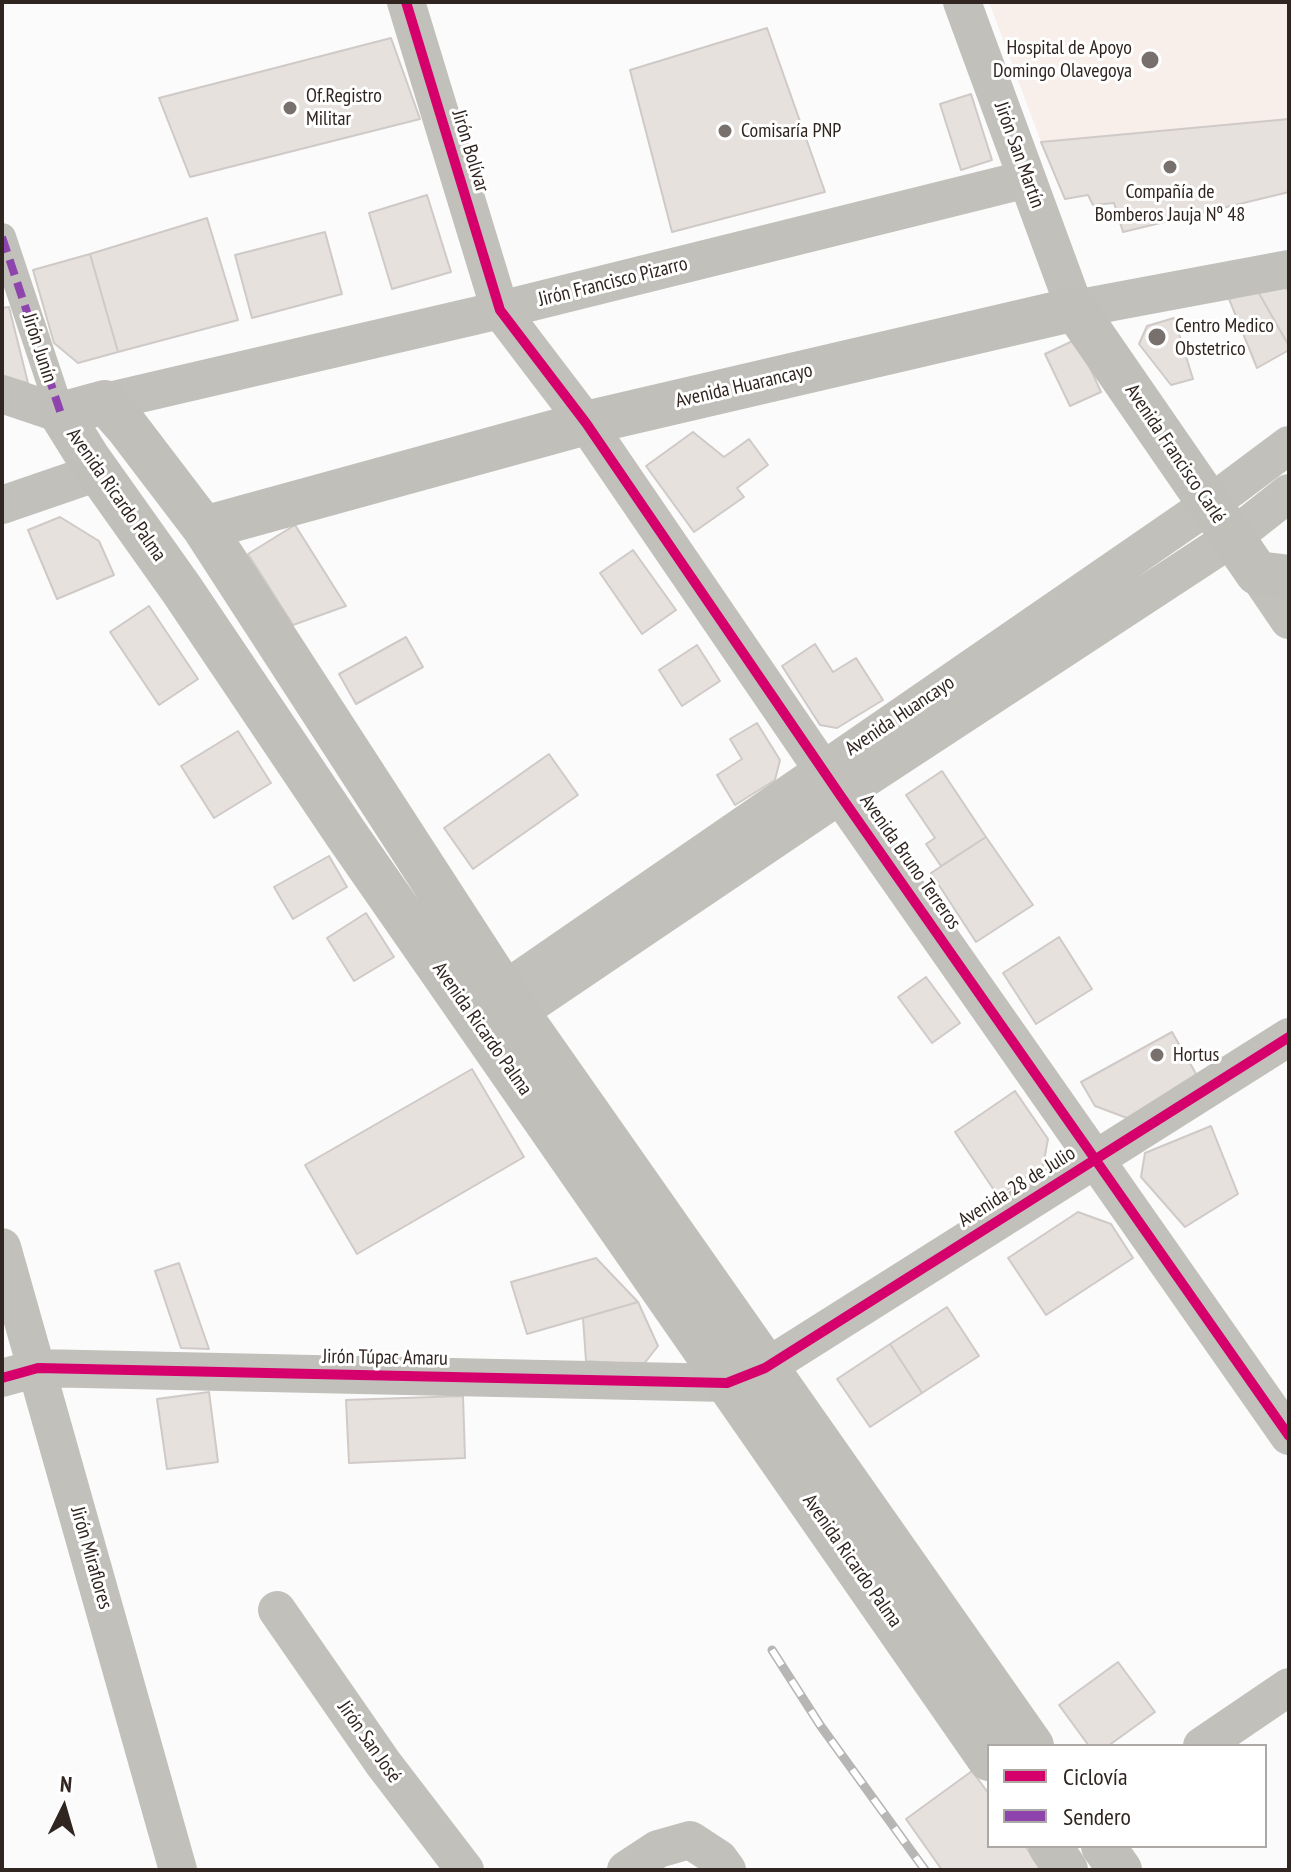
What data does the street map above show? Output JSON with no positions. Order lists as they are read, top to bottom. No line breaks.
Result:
{"streets":{"main road":["Avenida Huarancayo","Avenida Francisco Carlé","Avenida Ricardo Palma"],"street":["Jirón Bolívar","Jirón San Martín","Jirón Francisco Pizarro","Jirón Junín","Avenida Huancayo","Avenida Bruno Terreros","Avenida 28 de Julio","Jirón Túpac Amaru","Jirón Miraflores","Jirón San José"]},"crossings":[["Jirón Bolívar","Jirón Francisco Pizarro"],["Jirón Bolívar","Avenida Bruno Terreros"],["Jirón San Martín","Jirón Francisco Pizarro"],["Jirón San Martín","Avenida Huarancayo"],["Jirón San Martín","Avenida Francisco Carlé"],["Jirón Francisco Pizarro","Avenida Ricardo Palma"],["Jirón Francisco Pizarro","Avenida Bruno Terreros"],["Jirón Junín","Avenida Ricardo Palma"],["Avenida Huarancayo","Avenida Francisco Carlé"],["Avenida Huarancayo","Avenida Ricardo Palma"],["Avenida Huarancayo","Avenida Bruno Terreros"],["Avenida Francisco Carlé","Avenida Huancayo"],["Avenida Ricardo Palma","Avenida Huancayo"],["Avenida Ricardo Palma","Avenida 28 de Julio"],["Avenida Ricardo Palma","Jirón Túpac Amaru"],["Avenida Huancayo","Avenida Bruno Terreros"],["Avenida Bruno Terreros","Avenida 28 de Julio"],["Avenida 28 de Julio","Jirón Túpac Amaru"],["Jirón Túpac Amaru","Jirón Miraflores"]],"places":["Hospital de Apoyo Domingo Olavegoya","Of.Registro Militar","Comisaría PNP","Compañía de Bomberos Jauja Nº 48","Centro Medico Obstetrico","Hortus"],"legend":["Ciclovía","Sendero"],"north":"top"}
